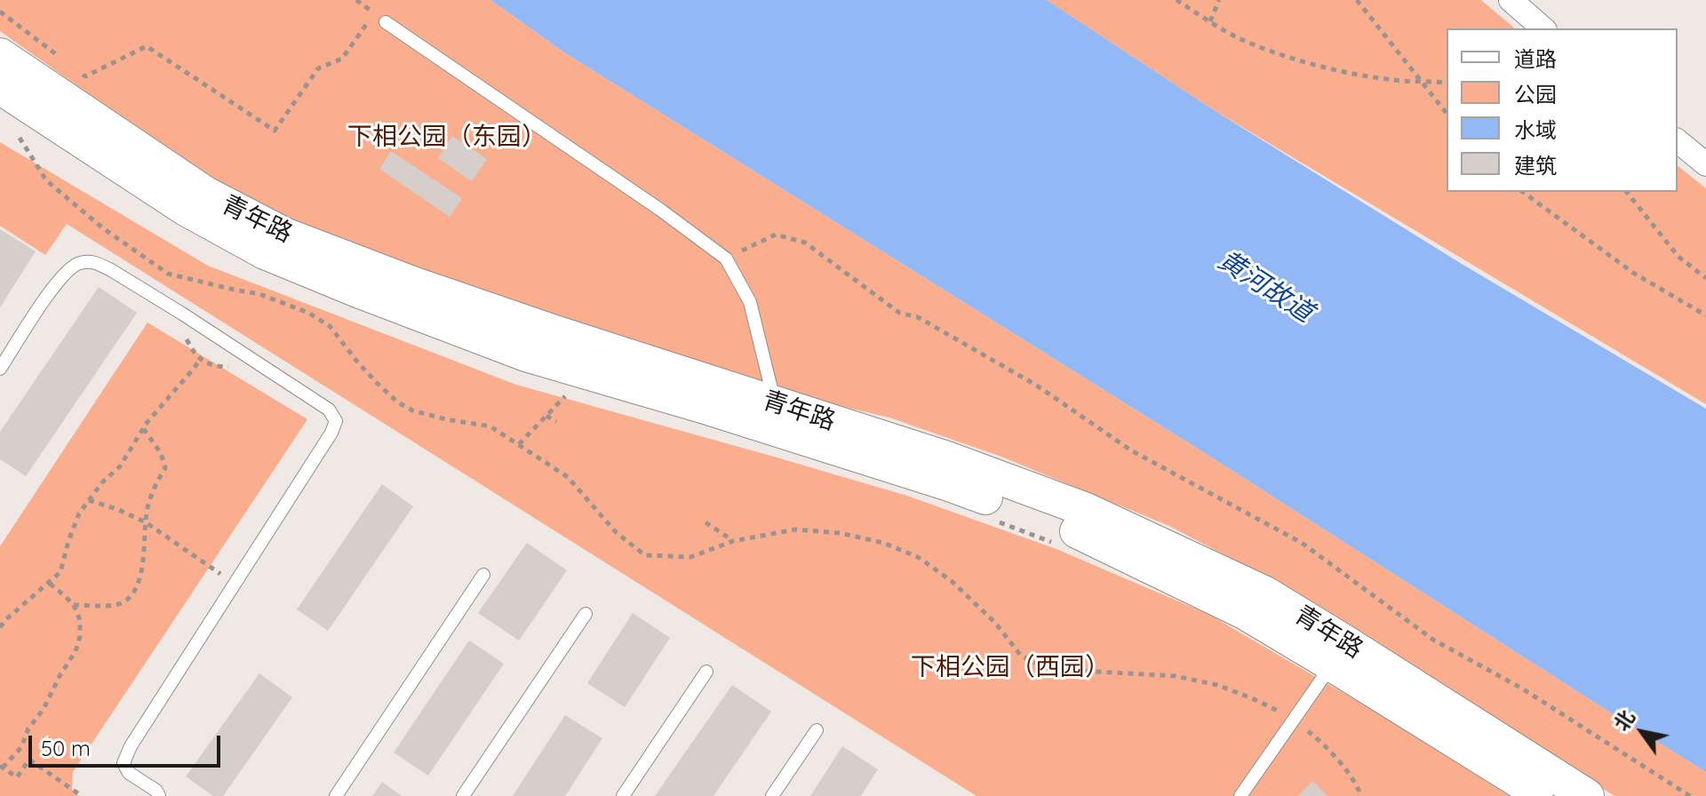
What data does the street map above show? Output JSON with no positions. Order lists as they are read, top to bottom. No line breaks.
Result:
{"streets":{"street":["青年路"]},"water":["黄河故道"],"parks":["下相公园（东园）","下相公园（西园）"],"legend":["道路","公园","水域","建筑"],"scale_bar":"50 m","north":"top left"}
